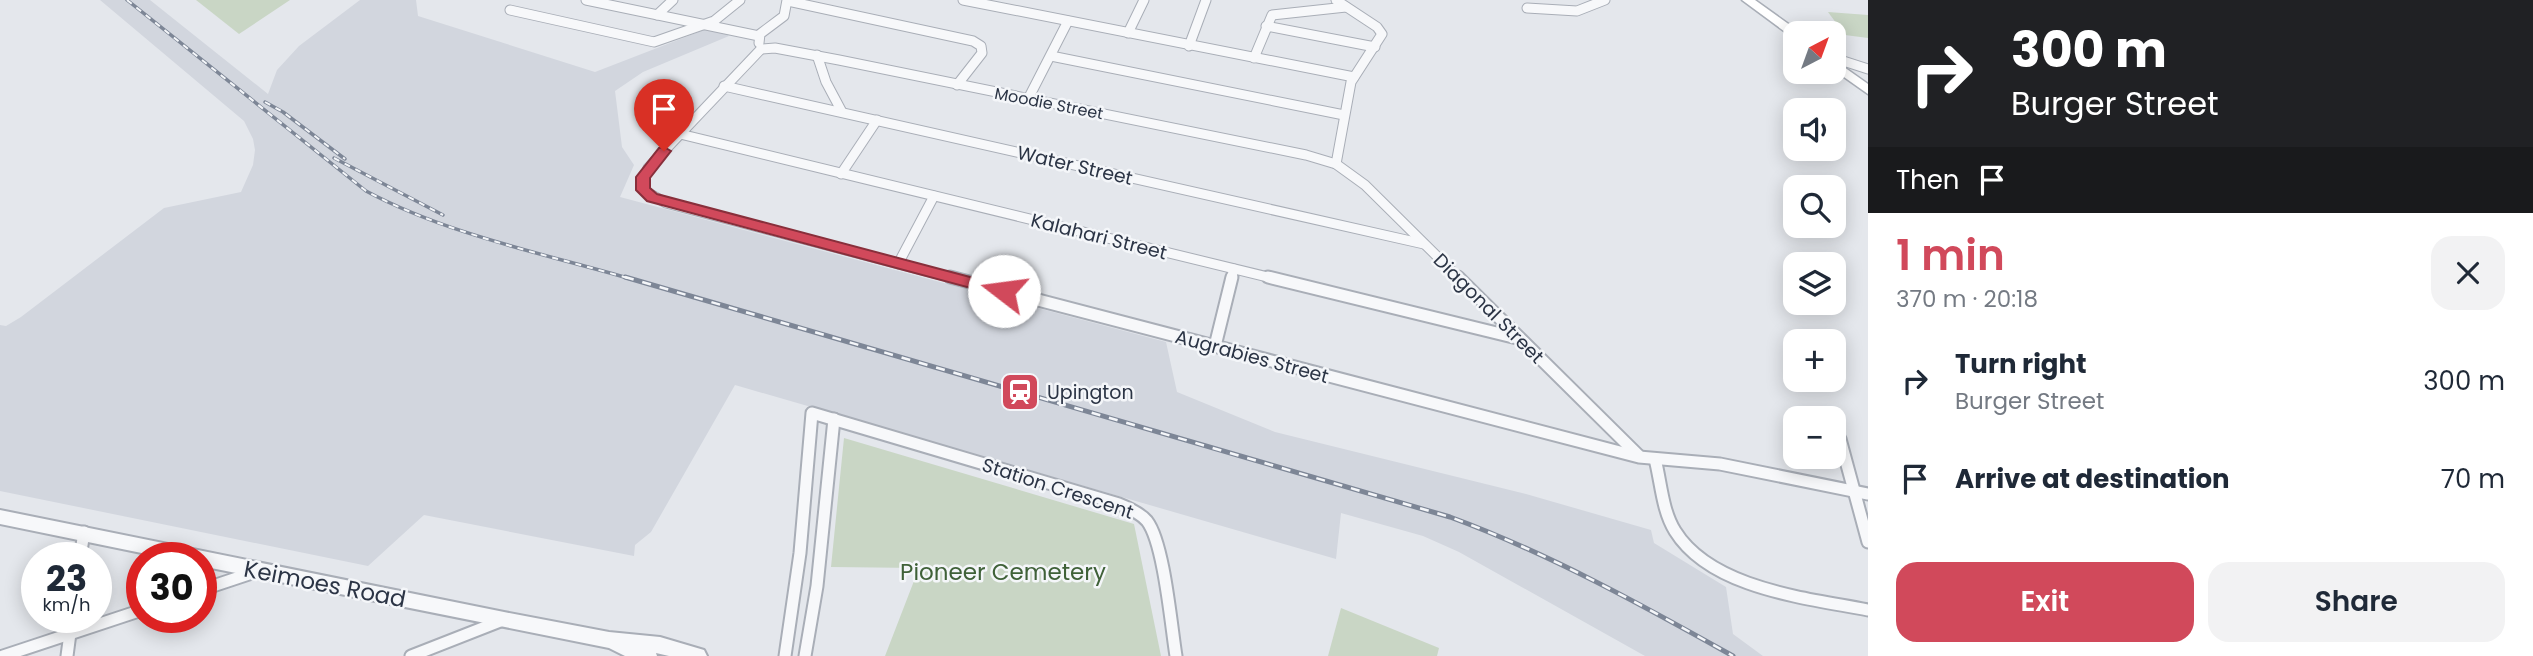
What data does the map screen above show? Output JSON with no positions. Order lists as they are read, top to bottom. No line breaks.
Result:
{"streets":{"street":["Moodie Street","Water Street","Kalahari Street","Diagonal Street","Augrabies Street","Station Crescent","Keimoes Road"]},"crossings":[["Moodie Street","Diagonal Street"],["Water Street","Diagonal Street"],["Kalahari Street","Diagonal Street"],["Kalahari Street","Augrabies Street"],["Diagonal Street","Augrabies Street"]],"parks":["Pioneer Cemetery"],"places":{"station":["Upington"]},"north":"top right","page":{"turn":["300 m","Burger Street"],"map_buttons":["+","−"],"then":"Then","heading":["1 min","370 m · 20:18"],"list":[{"name":"Turn right","note":"Burger Street","value":"300 m"},{"name":"Arrive at destination","value":"70 m"}],"speed":"23 km/h","limit":"30","buttons":["Exit","Share"]}}
